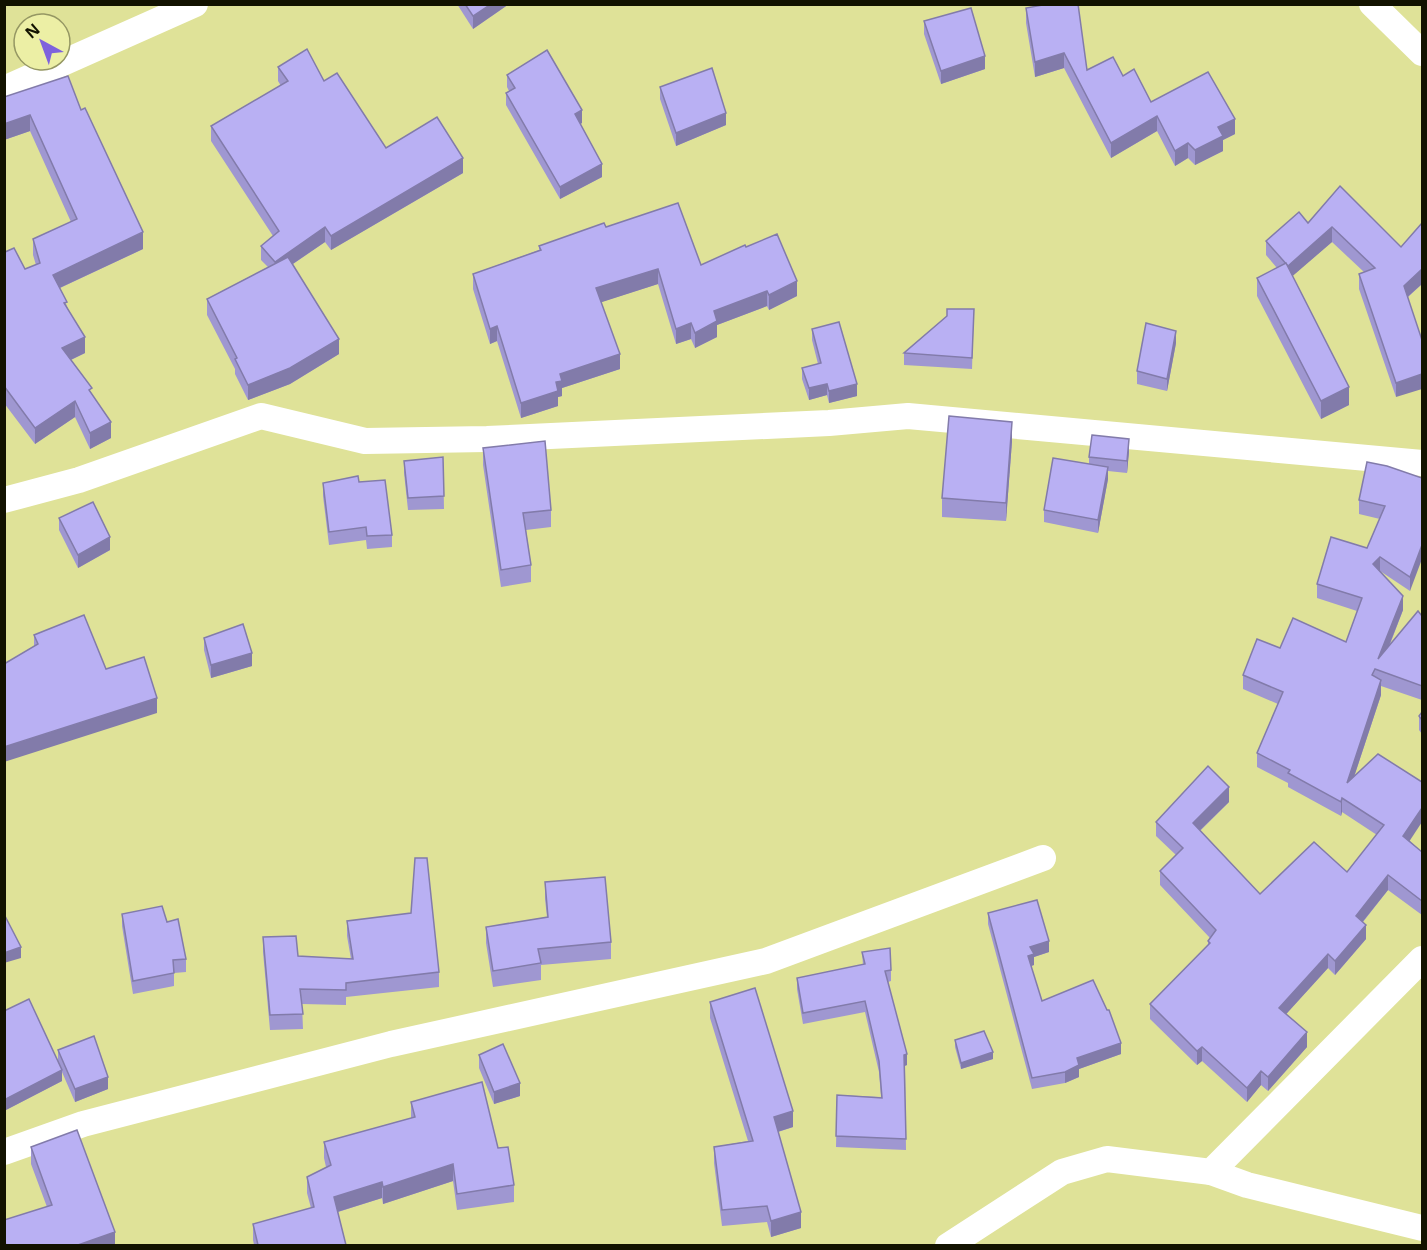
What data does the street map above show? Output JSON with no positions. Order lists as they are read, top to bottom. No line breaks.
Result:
{"north":"top left"}
